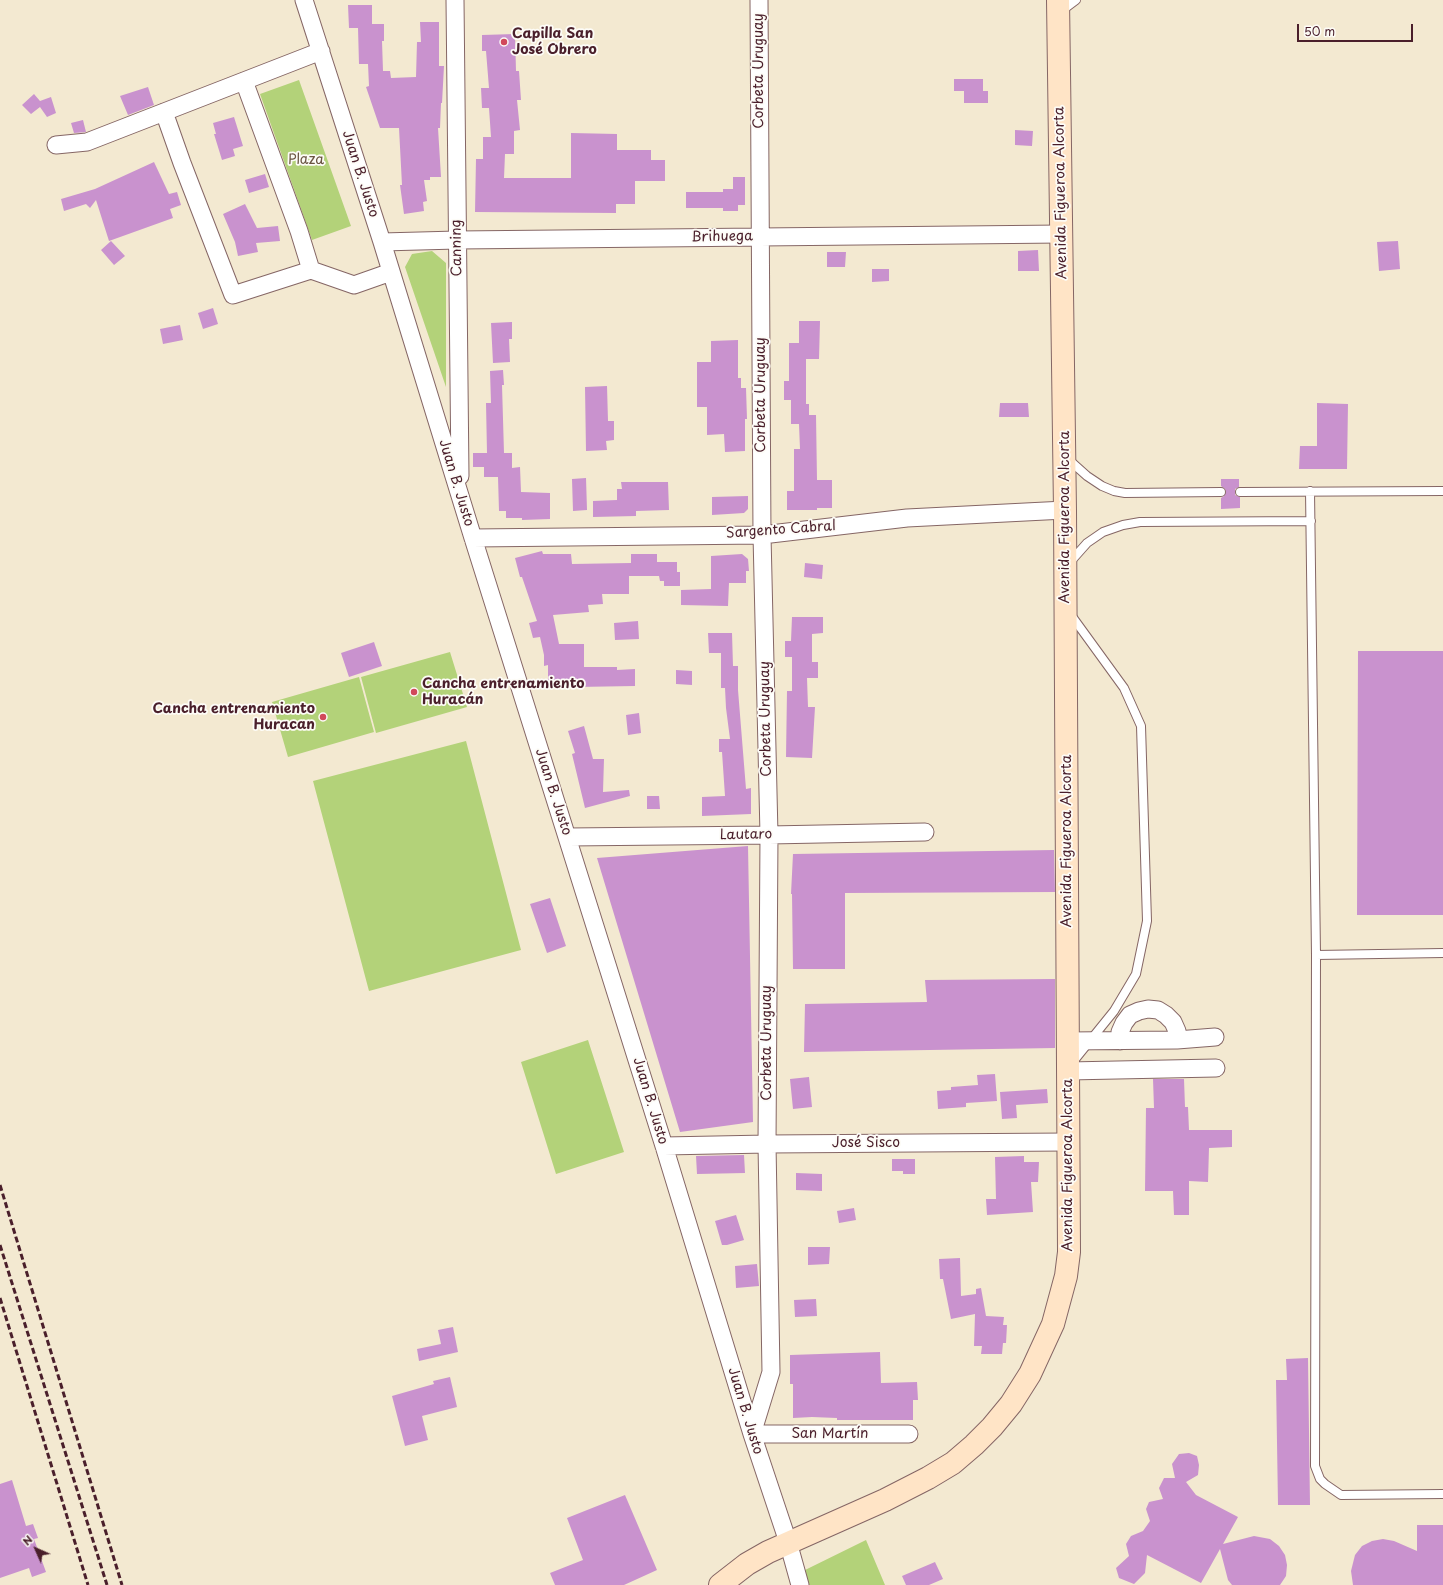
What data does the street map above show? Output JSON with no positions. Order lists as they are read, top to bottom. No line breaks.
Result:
{"streets":{"main road":["Avenida Figueroa Alcorta"],"street":["Corbeta Uruguay","Juan B. Justo","Brihuega","Canning","Sargento Cabral","Lautaro","José Sisco","San Martín"]},"crossings":[["Corbeta Uruguay","Juan B. Justo"],["Corbeta Uruguay","Brihuega"],["Corbeta Uruguay","Sargento Cabral"],["Corbeta Uruguay","Lautaro"],["Corbeta Uruguay","José Sisco"],["Corbeta Uruguay","San Martín"],["Juan B. Justo","Avenida Figueroa Alcorta"],["Juan B. Justo","Brihuega"],["Juan B. Justo","Canning"],["Juan B. Justo","Sargento Cabral"],["Juan B. Justo","Lautaro"],["Juan B. Justo","José Sisco"],["Juan B. Justo","San Martín"],["Avenida Figueroa Alcorta","Brihuega"],["Avenida Figueroa Alcorta","Sargento Cabral"],["Avenida Figueroa Alcorta","José Sisco"],["Brihuega","Canning"]],"parks":["Plaza"],"places":["Capilla San José Obrero","Cancha entrenamiento Huracán","Cancha entrenamiento Huracan"],"scale_bar":"50 m","north":"top left"}
